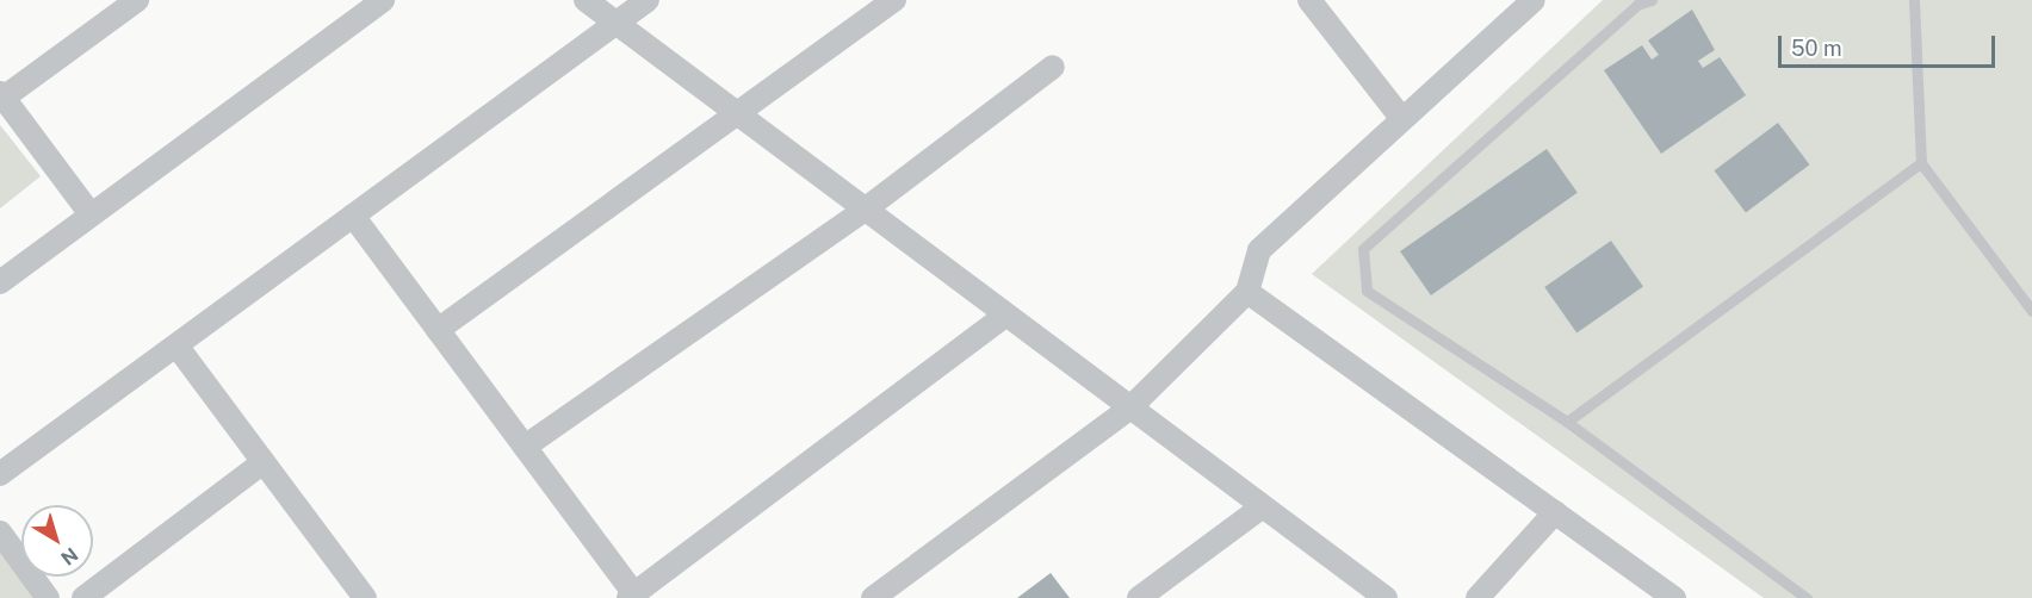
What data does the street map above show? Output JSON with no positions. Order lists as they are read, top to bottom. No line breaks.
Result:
{"scale_bar":"50 m","north":"bottom right"}
